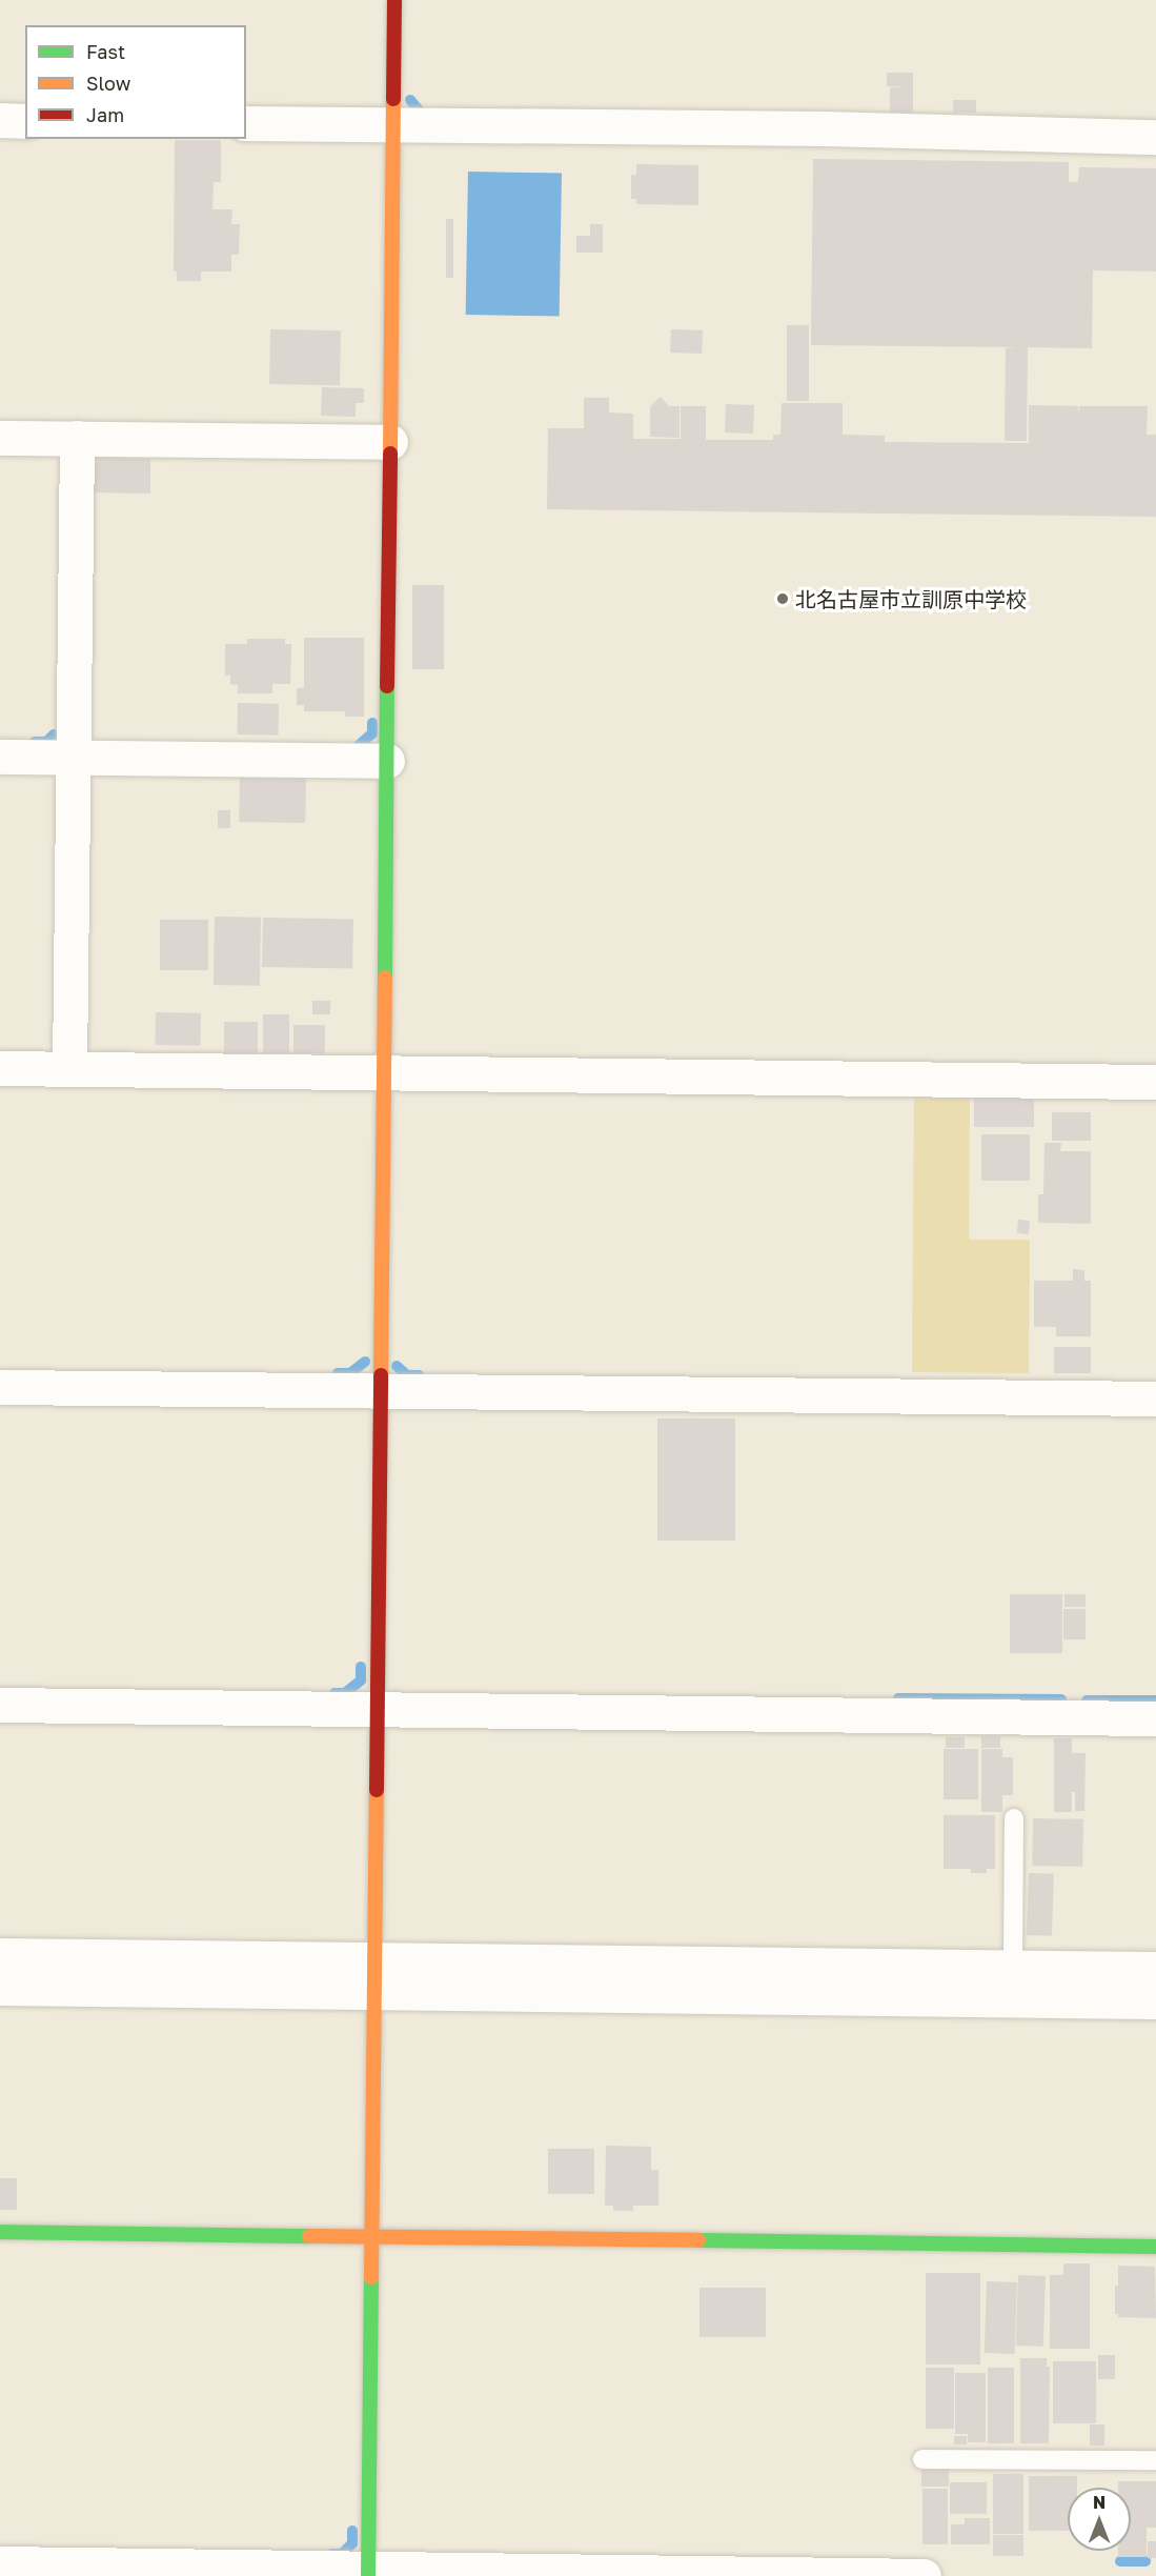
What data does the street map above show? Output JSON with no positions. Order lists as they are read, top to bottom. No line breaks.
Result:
{"places":["北名古屋市立訓原中学校"],"legend":["Fast","Slow","Jam"],"north":"top"}
